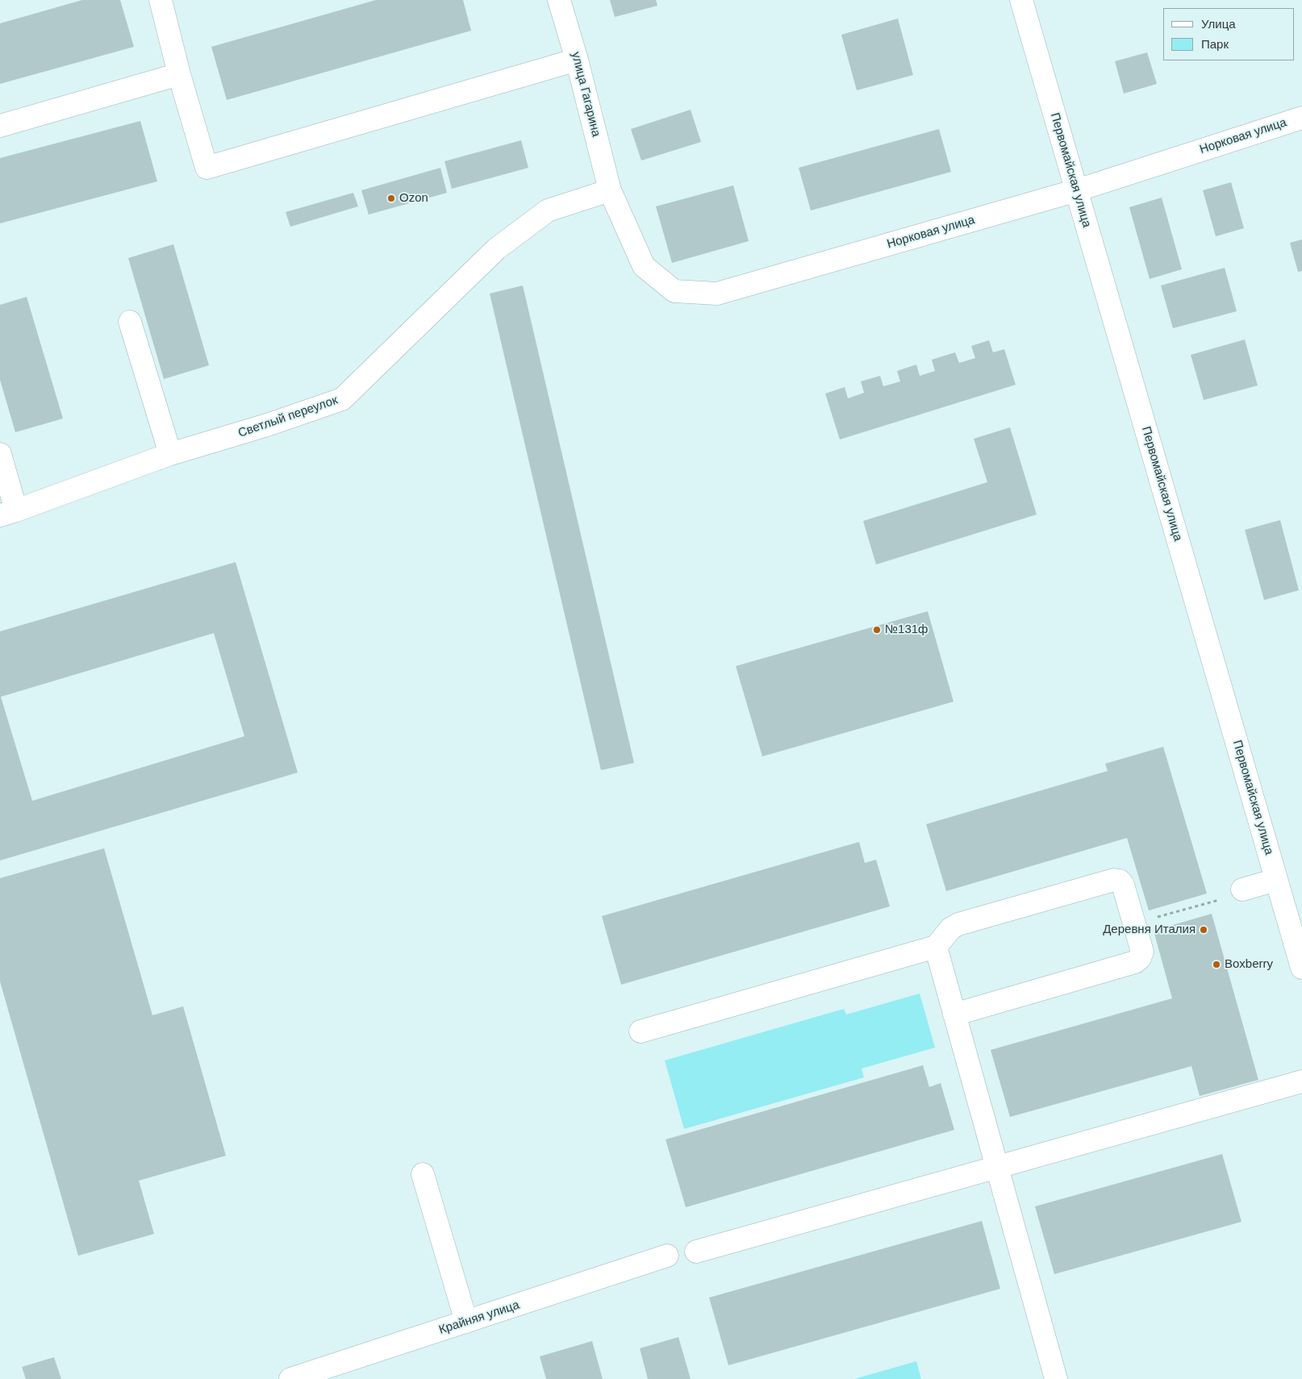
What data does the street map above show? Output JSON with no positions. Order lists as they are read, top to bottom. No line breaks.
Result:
{"streets":{"street":["улица Гагарина","Норковая улица","Первомайская улица","Светлый переулок","Крайняя улица"]},"crossings":[["улица Гагарина","Норковая улица"],["улица Гагарина","Светлый переулок"],["Норковая улица","Первомайская улица"],["Норковая улица","Светлый переулок"]],"places":["Ozon","№131ф","Деревня Италия","Boxberry"],"legend":["Улица","Парк"]}
